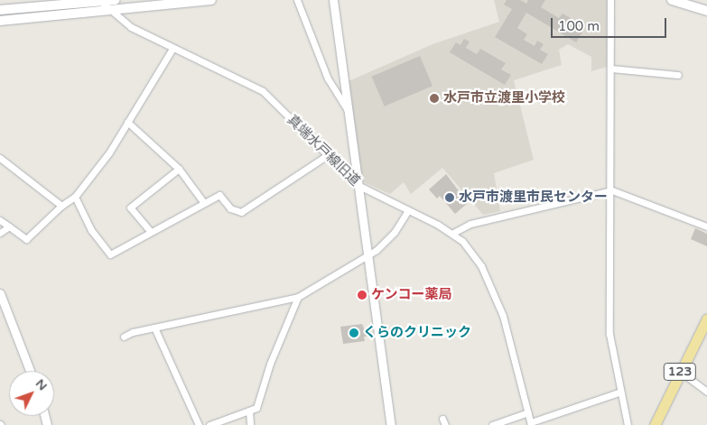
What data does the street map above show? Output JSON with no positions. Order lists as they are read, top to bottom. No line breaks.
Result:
{"streets":{"highway":["123"],"street":["真端水戸線旧道"]},"places":["水戸市立渡里小学校","水戸市渡里市民センター","ケンコー薬局","くらのクリニック"],"scale_bar":"100 m","north":"top right"}
